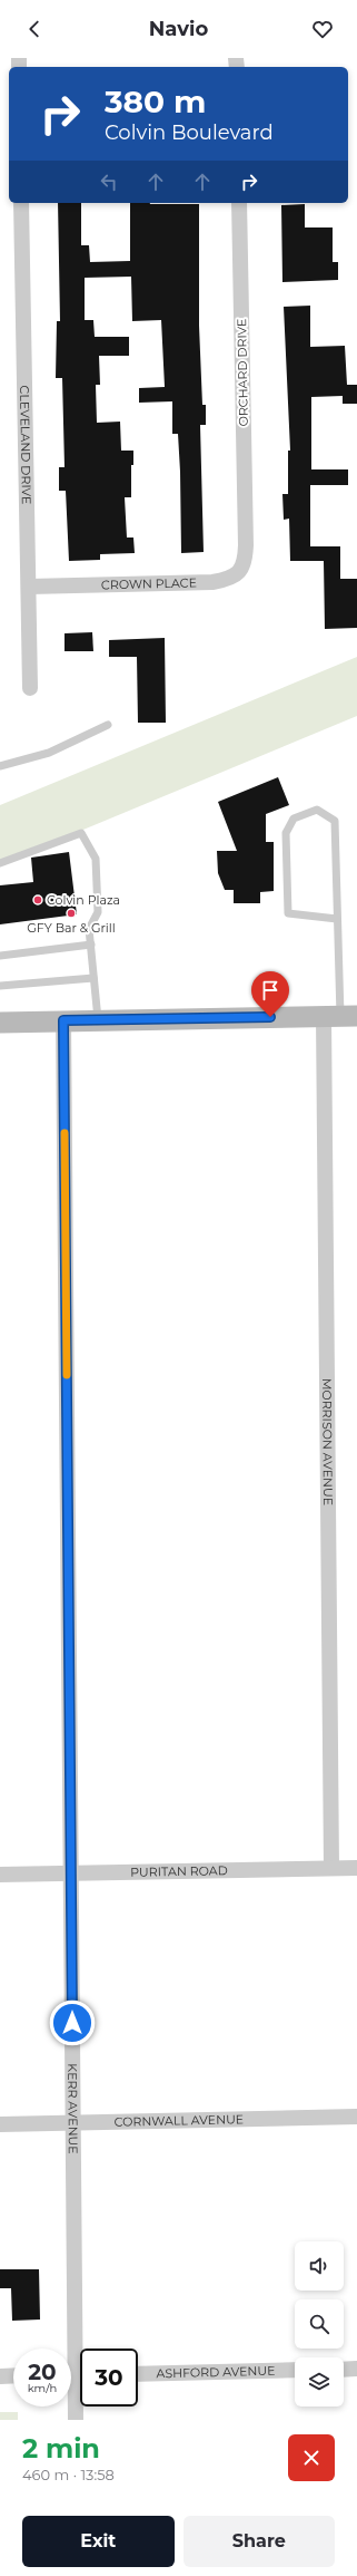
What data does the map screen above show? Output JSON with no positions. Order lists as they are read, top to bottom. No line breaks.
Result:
{"streets":{"street":["ORCHARD DRIVE","CLEVELAND DRIVE","CROWN PLACE","MORRISON AVENUE","PURITAN ROAD","KERR AVENUE","CORNWALL AVENUE","ASHFORD AVENUE"]},"crossings":[["ORCHARD DRIVE","CROWN PLACE"],["CLEVELAND DRIVE","CROWN PLACE"],["MORRISON AVENUE","PURITAN ROAD"],["PURITAN ROAD","KERR AVENUE"],["KERR AVENUE","CORNWALL AVENUE"]],"places":["Colvin Plaza","GFY Bar & Grill"],"page":{"header":"Navio","turn":["380 m","Colvin Boulevard"],"speed":"20 km/h","limit":"30","heading":["2 min","460 m · 13:58"],"buttons":["Exit","Share"]}}
